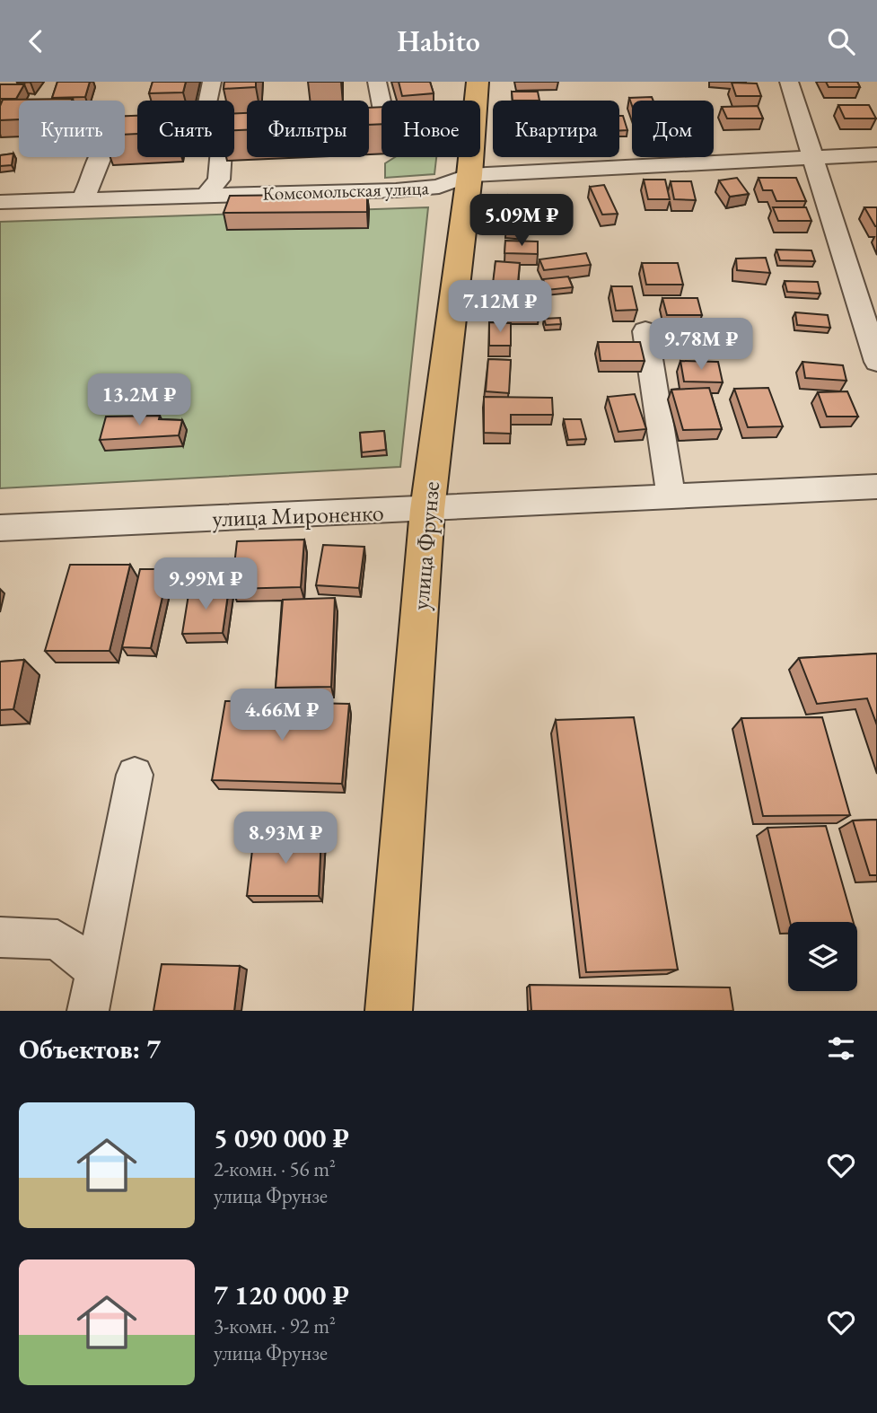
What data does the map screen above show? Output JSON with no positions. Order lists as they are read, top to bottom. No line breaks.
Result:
{"streets":{"main road":["улица Фрунзе"],"street":["Комсомольская улица","улица Мироненко"]},"crossings":[["Комсомольская улица","улица Фрунзе"],["улица Мироненко","улица Фрунзе"]],"page":{"header":"Habito","chip":["Купить","Снять","Фильтры","Новое","Квартира","Дом"],"price":["5.09M ₽","7.12M ₽","9.78M ₽","13.2M ₽","9.99M ₽","4.66M ₽","8.93M ₽"],"heading":"Объектов: 7","list":[{"name":"5 090 000 ₽","note":"2-комн. · 56 m² · улица Фрунзе"},{"name":"7 120 000 ₽","note":"3-комн. · 92 m² · улица Фрунзе"}]}}
